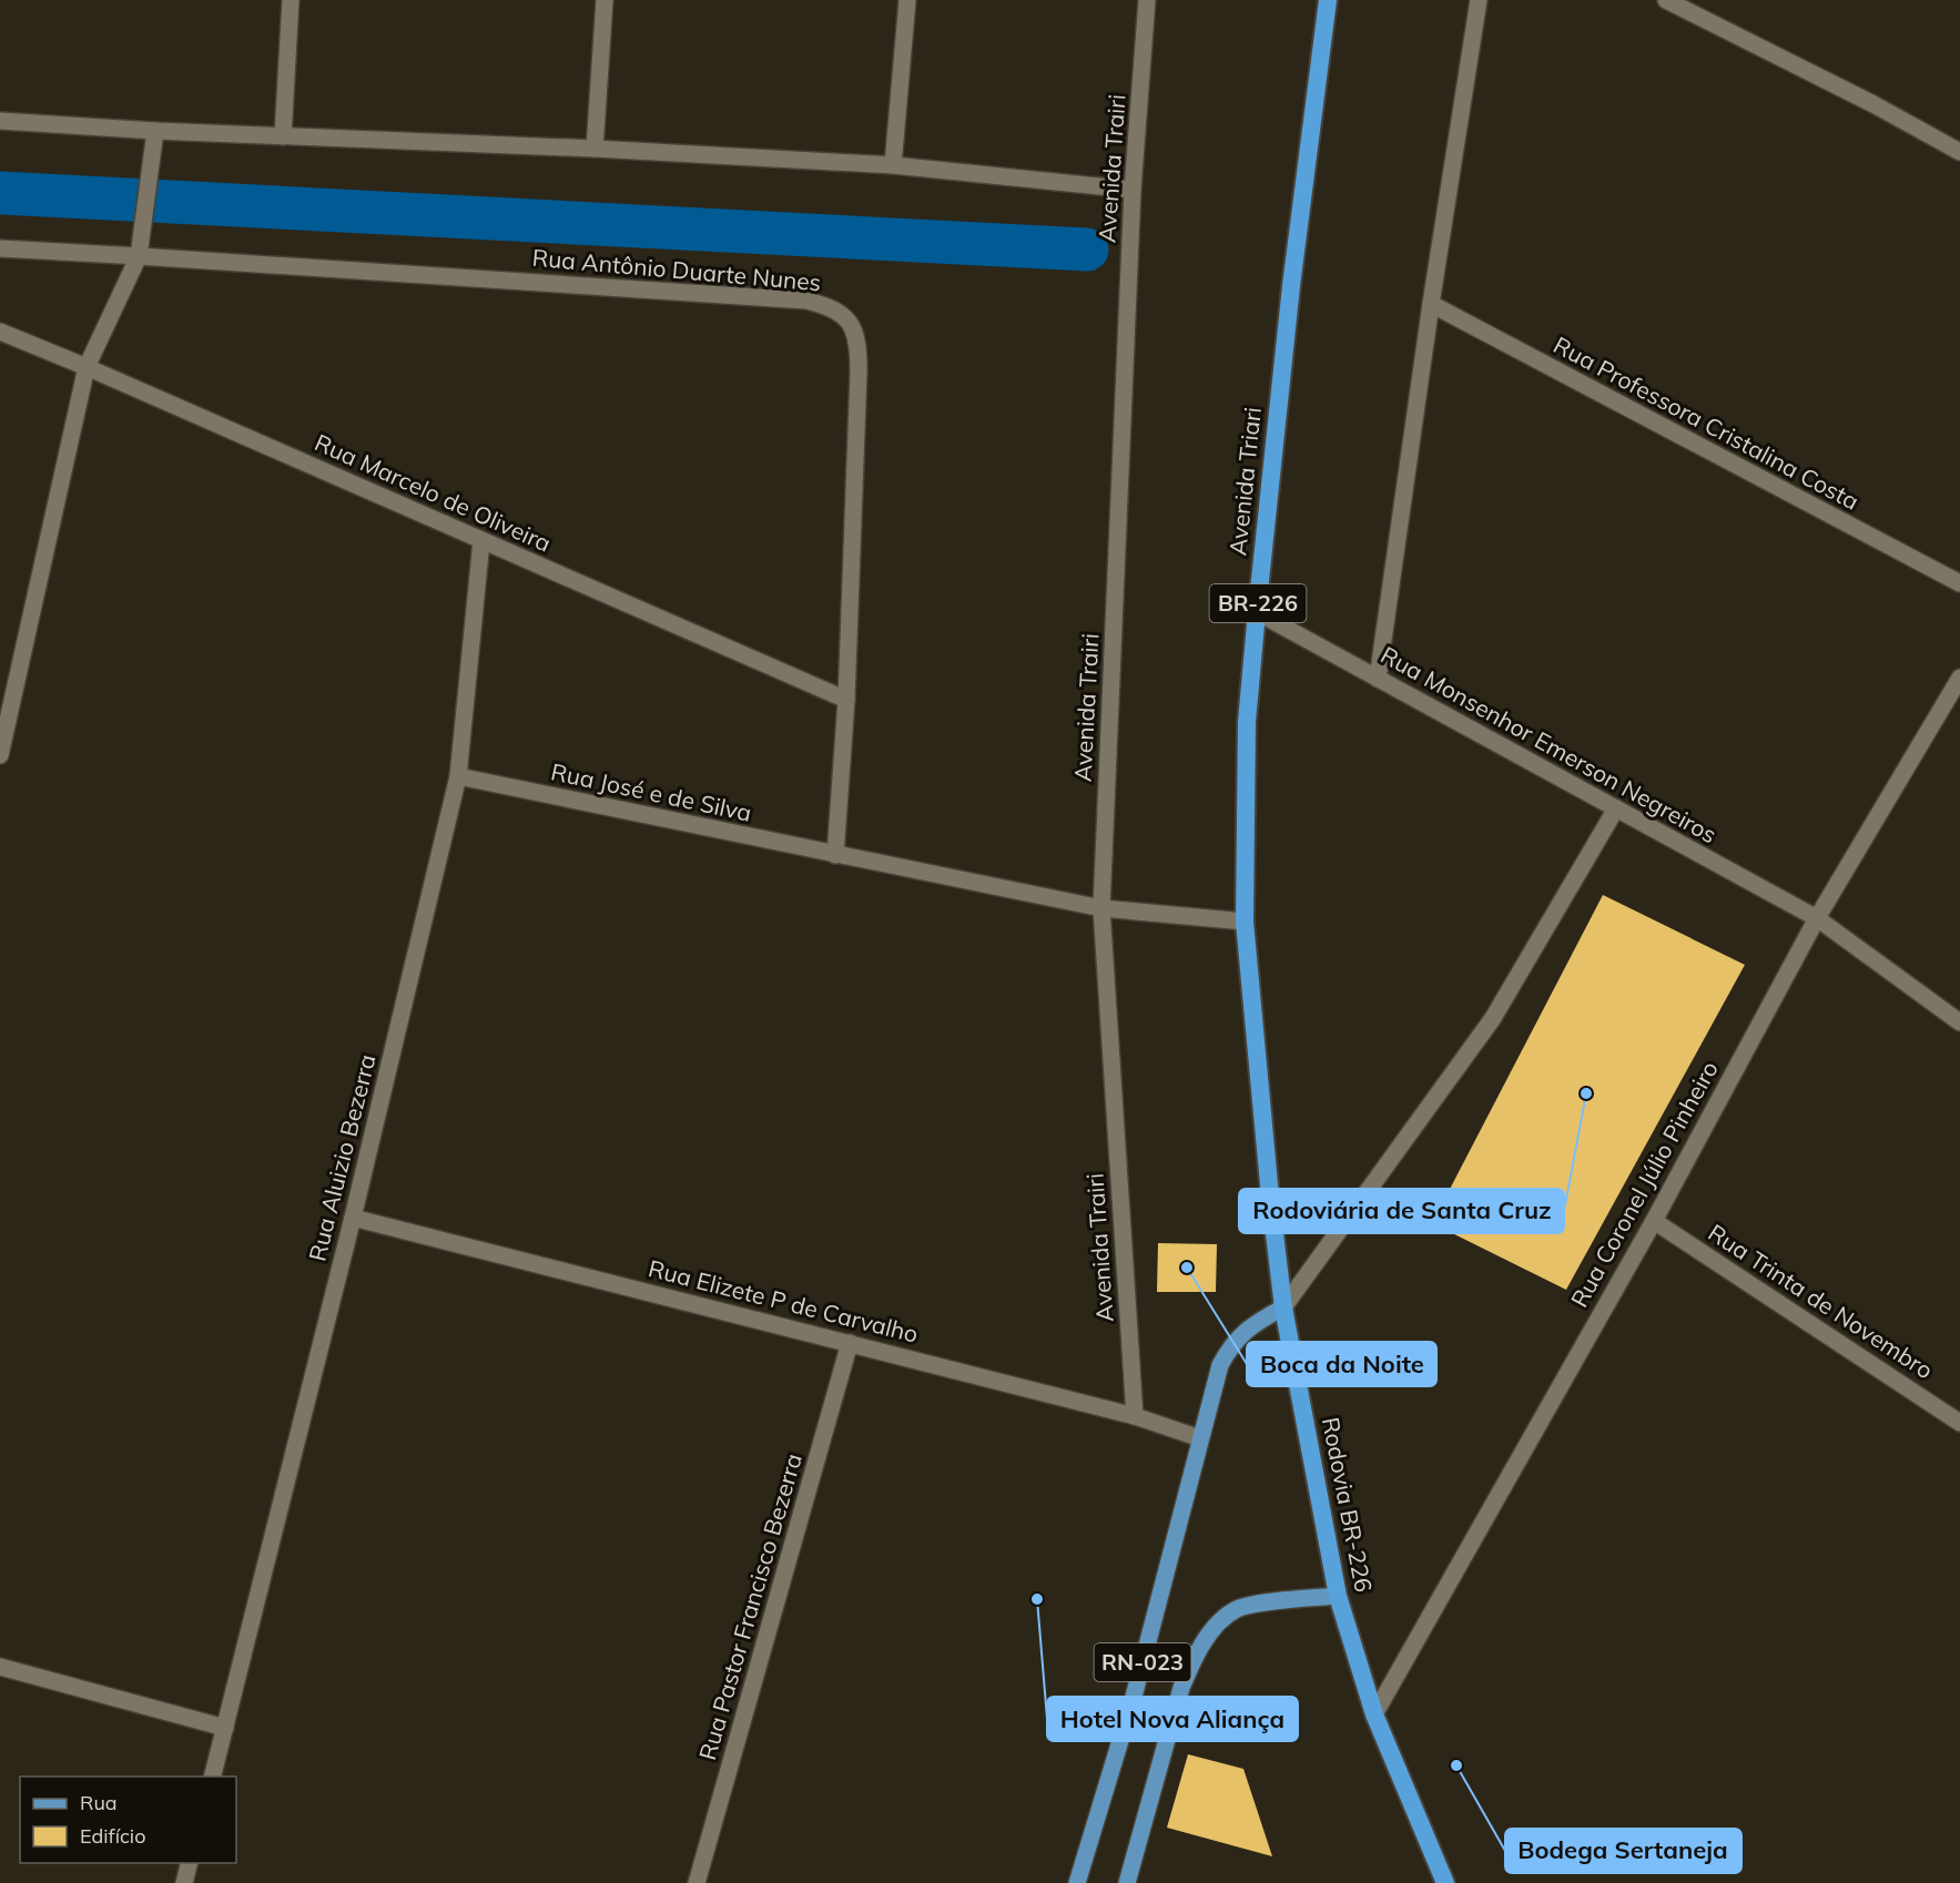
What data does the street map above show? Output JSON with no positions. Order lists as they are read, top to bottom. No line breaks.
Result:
{"streets":{"highway":["Avenida Triari","BR-226","Rodovia BR-226"],"main road":["RN-023"],"street":["Avenida Trairi","Rua Antônio Duarte Nunes","Rua Professora Cristalina Costa","Rua Marcelo de Oliveira","Rua Monsenhor Emerson Negreiros","Rua José e de Silva","Rua Aluizio Bezerra","Rua Coronel Júlio Pinheiro","Rua Elizete P de Carvalho","Rua Trinta de Novembro","Rua Pastor Francisco Bezerra"]},"crossings":[["Avenida Trairi","Rua José e de Silva"],["Avenida Trairi","Rua Elizete P de Carvalho"],["Rua Antônio Duarte Nunes","Rua Marcelo de Oliveira"],["Rua Antônio Duarte Nunes","Rua José e de Silva"],["Avenida Triari","Rua Monsenhor Emerson Negreiros"],["Avenida Triari","Rua José e de Silva"],["Avenida Triari","Rodovia BR-226"],["Rua Marcelo de Oliveira","Rua Aluizio Bezerra"],["Rua Monsenhor Emerson Negreiros","Rua Coronel Júlio Pinheiro"],["Rua José e de Silva","Rua Aluizio Bezerra"],["Rua José e de Silva","Rodovia BR-226"],["Rua Aluizio Bezerra","Rua Elizete P de Carvalho"],["Rua Coronel Júlio Pinheiro","Rua Trinta de Novembro"],["Rua Coronel Júlio Pinheiro","Rodovia BR-226"],["Rua Elizete P de Carvalho","Rua Pastor Francisco Bezerra"],["Rua Elizete P de Carvalho","RN-023"],["Rodovia BR-226","RN-023"]],"places":["Rodoviária de Santa Cruz","Boca da Noite","Hotel Nova Aliança","Bodega Sertaneja"],"legend":["Rua","Edifício"]}
